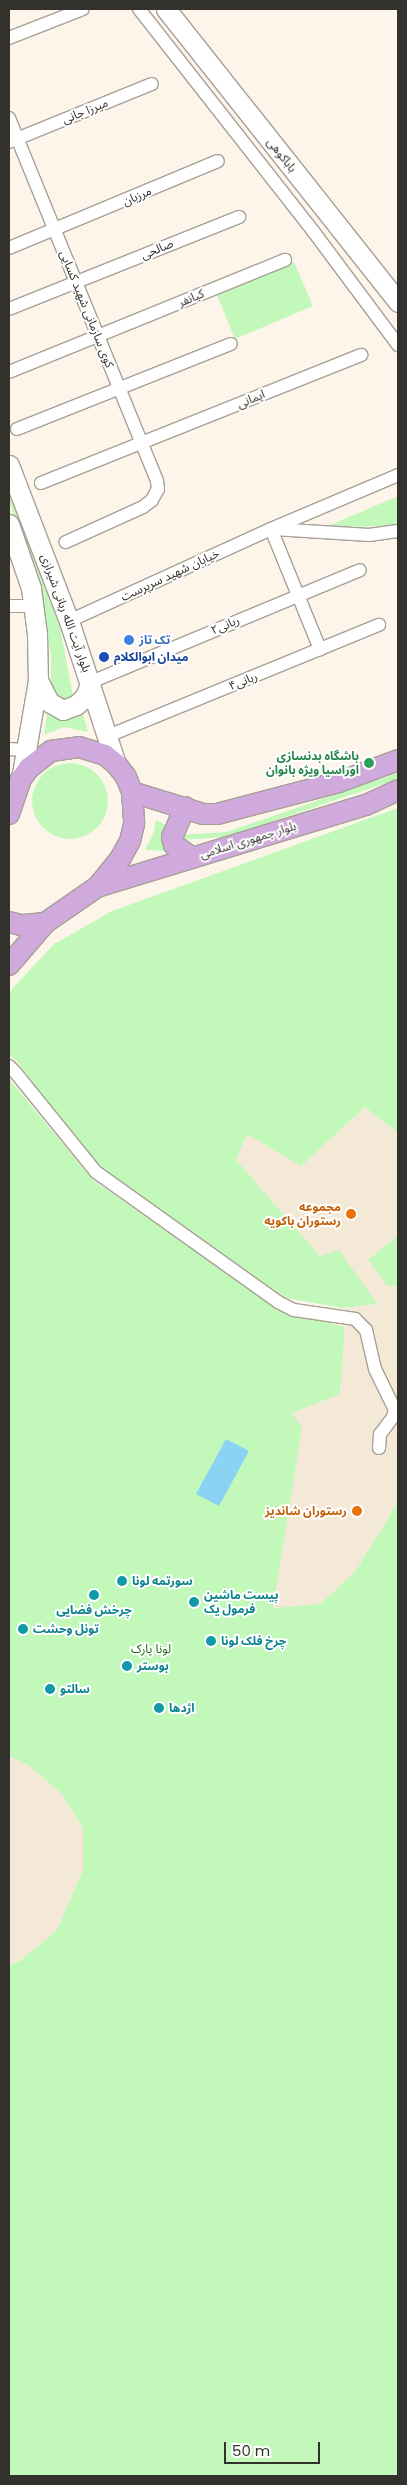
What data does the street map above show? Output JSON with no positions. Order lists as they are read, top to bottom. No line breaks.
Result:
{"streets":{"main road":["باباکوهی","بلوار آیت الله ربانی شیرازی","بلوار جمهوری اسلامی"],"street":["میرزا جانی","مرزبان","صالحی","کیانفر","کوی سازمانی شهید کسایی","ایمانی","خیابان شهید سرپرست","ربانی۲","ربانی۴"]},"crossings":[["میرزا جانی","کوی سازمانی شهید کسایی"],["مرزبان","کوی سازمانی شهید کسایی"],["صالحی","کوی سازمانی شهید کسایی"],["کیانفر","کوی سازمانی شهید کسایی"],["کوی سازمانی شهید کسایی","ایمانی"],["خیابان شهید سرپرست","بلوار آیت الله ربانی شیرازی"],["بلوار آیت الله ربانی شیرازی","ربانی۲"],["بلوار آیت الله ربانی شیرازی","ربانی۴"]],"parks":["لونا پارک"],"places":["تک تاز","میدان ابوالکلام","باشگاه بدنسازی اوراسیا ویژه بانوان","مجموعه رستوران باکویه","رستوران شاندیز","سورتمه لونا","چرخش فضایی","پیست ماشین فرمول یک","تونل وحشت","چرخ فلک لونا","بوستر","سالتو","اژدها"],"scale_bar":"50 m"}
